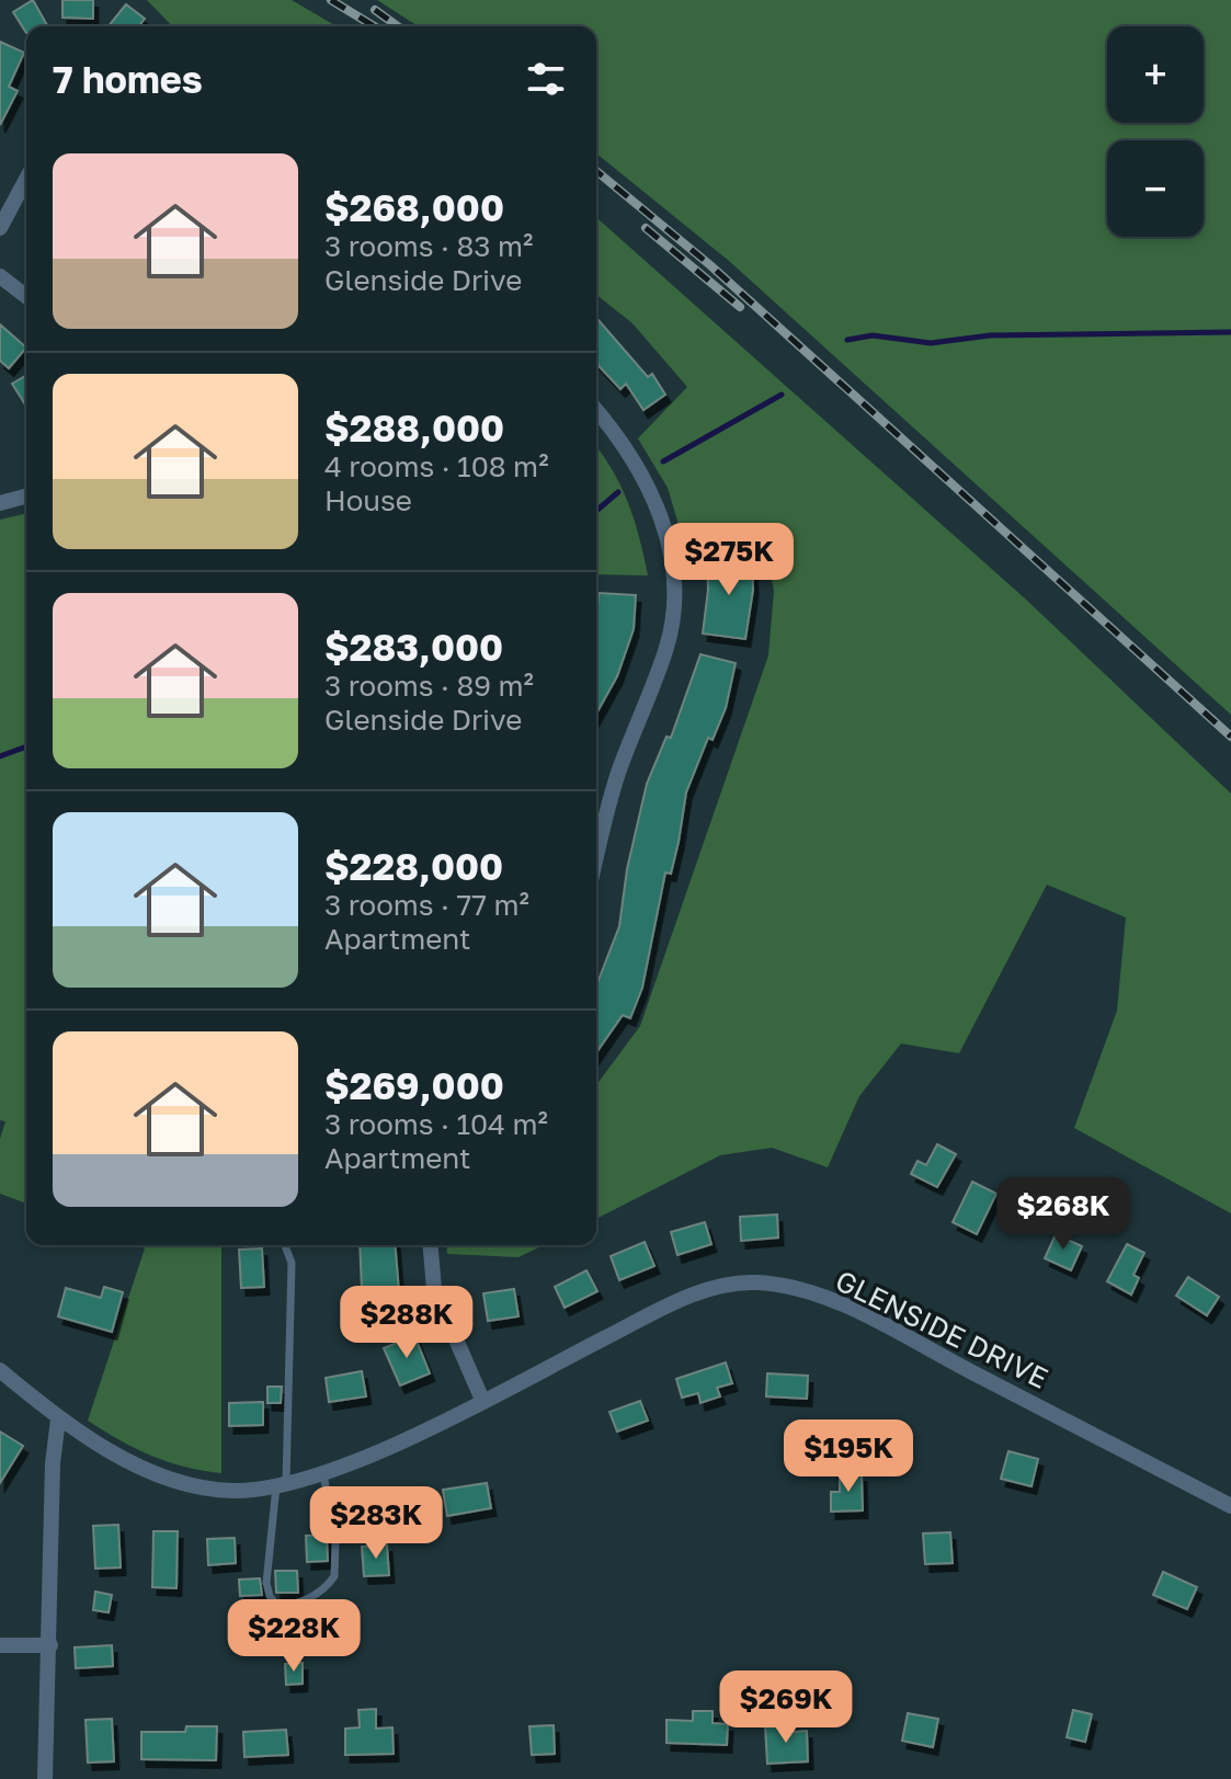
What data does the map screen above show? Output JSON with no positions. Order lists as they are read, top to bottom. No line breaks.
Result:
{"streets":{"street":["GLENSIDE DRIVE"]},"page":{"map_buttons":["+","−"],"heading":"7 homes","list":[{"name":"$268,000","note":"3 rooms · 83 m² · Glenside Drive"},{"name":"$288,000","note":"4 rooms · 108 m² · House"},{"name":"$283,000","note":"3 rooms · 89 m² · Glenside Drive"},{"name":"$228,000","note":"3 rooms · 77 m² · Apartment"},{"name":"$269,000","note":"3 rooms · 104 m² · Apartment"}],"price":["$275K","$268K","$288K","$195K","$283K","$228K","$269K"]}}
